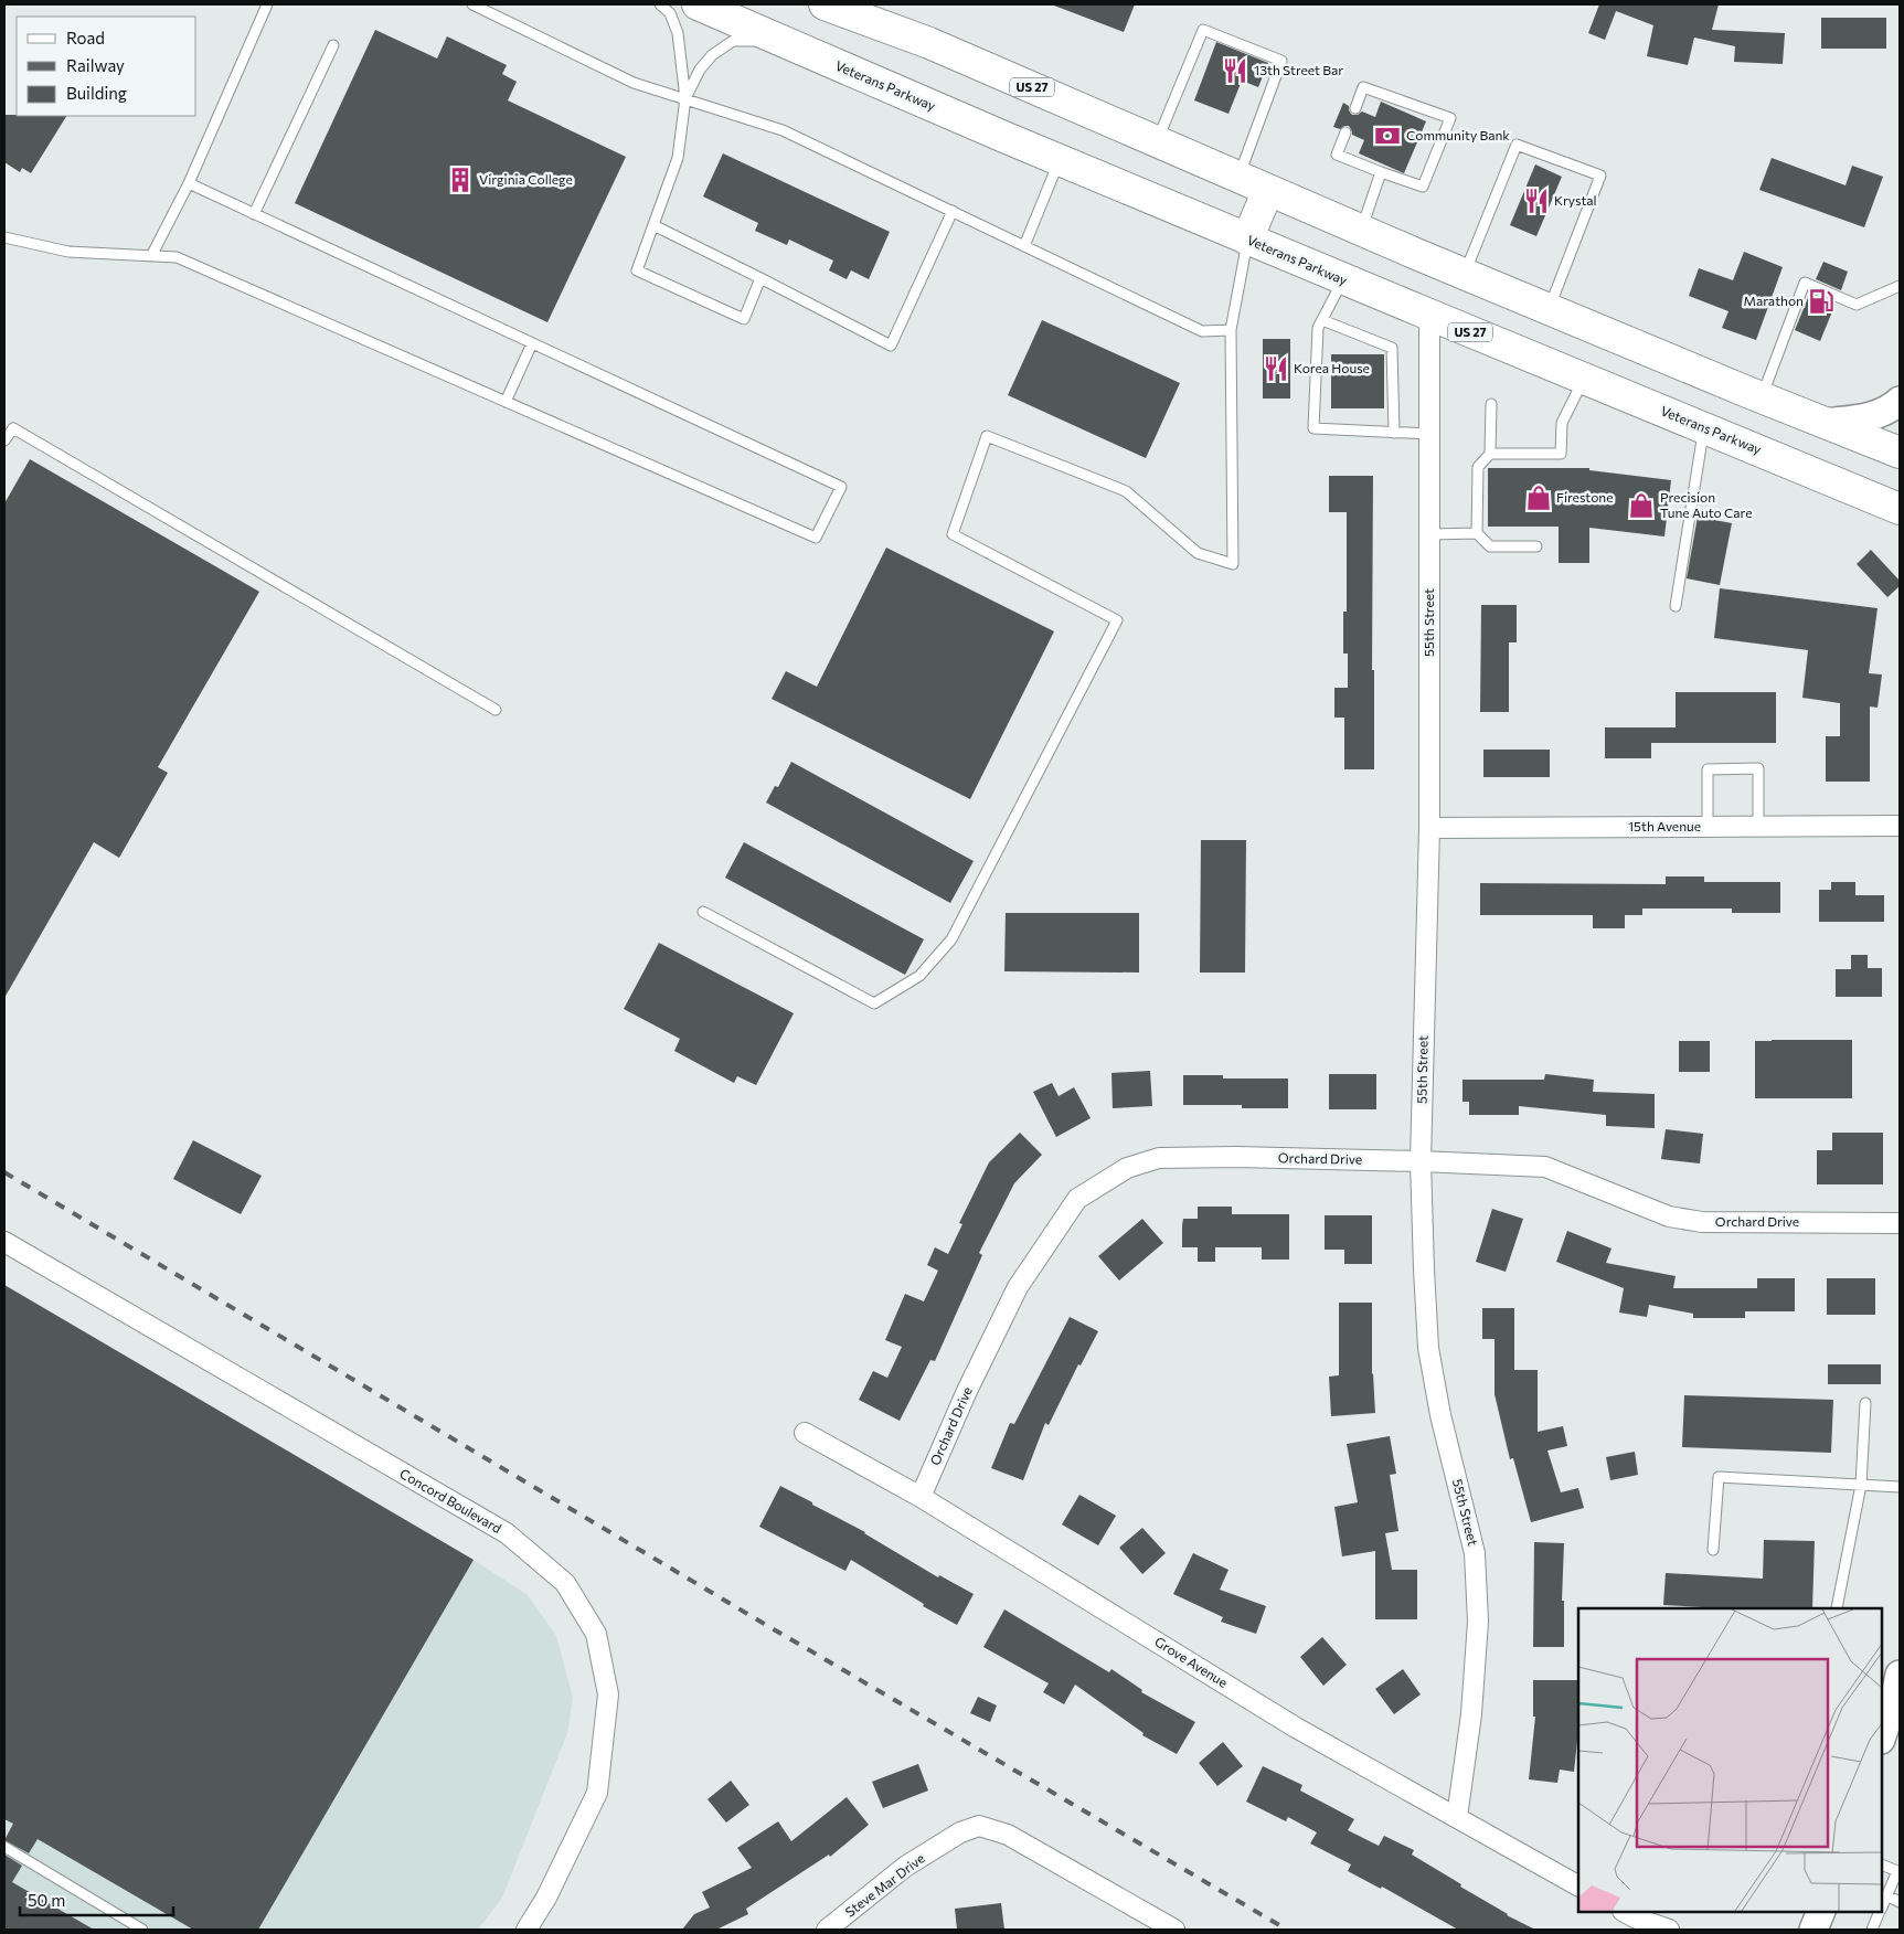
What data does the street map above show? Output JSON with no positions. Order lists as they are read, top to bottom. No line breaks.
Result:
{"streets":{"main road":["Veterans Parkway","US 27"],"street":["55th Street","15th Avenue","Orchard Drive","Concord Boulevard","Grove Avenue","Steve Mar Drive"]},"crossings":[["Veterans Parkway","55th Street"],["55th Street","15th Avenue"],["55th Street","Orchard Drive"],["55th Street","Grove Avenue"],["Orchard Drive","Grove Avenue"]],"places":{"restaurant":["13th Street Bar","Krystal","Korea House"],"bank":["Community Bank"],"building":["Virginia College"],"fuel station":["Marathon"],"shop":["Firestone","Precision Tune Auto Care"]},"legend":["Road","Railway","Building"],"scale_bar":"50 m"}
